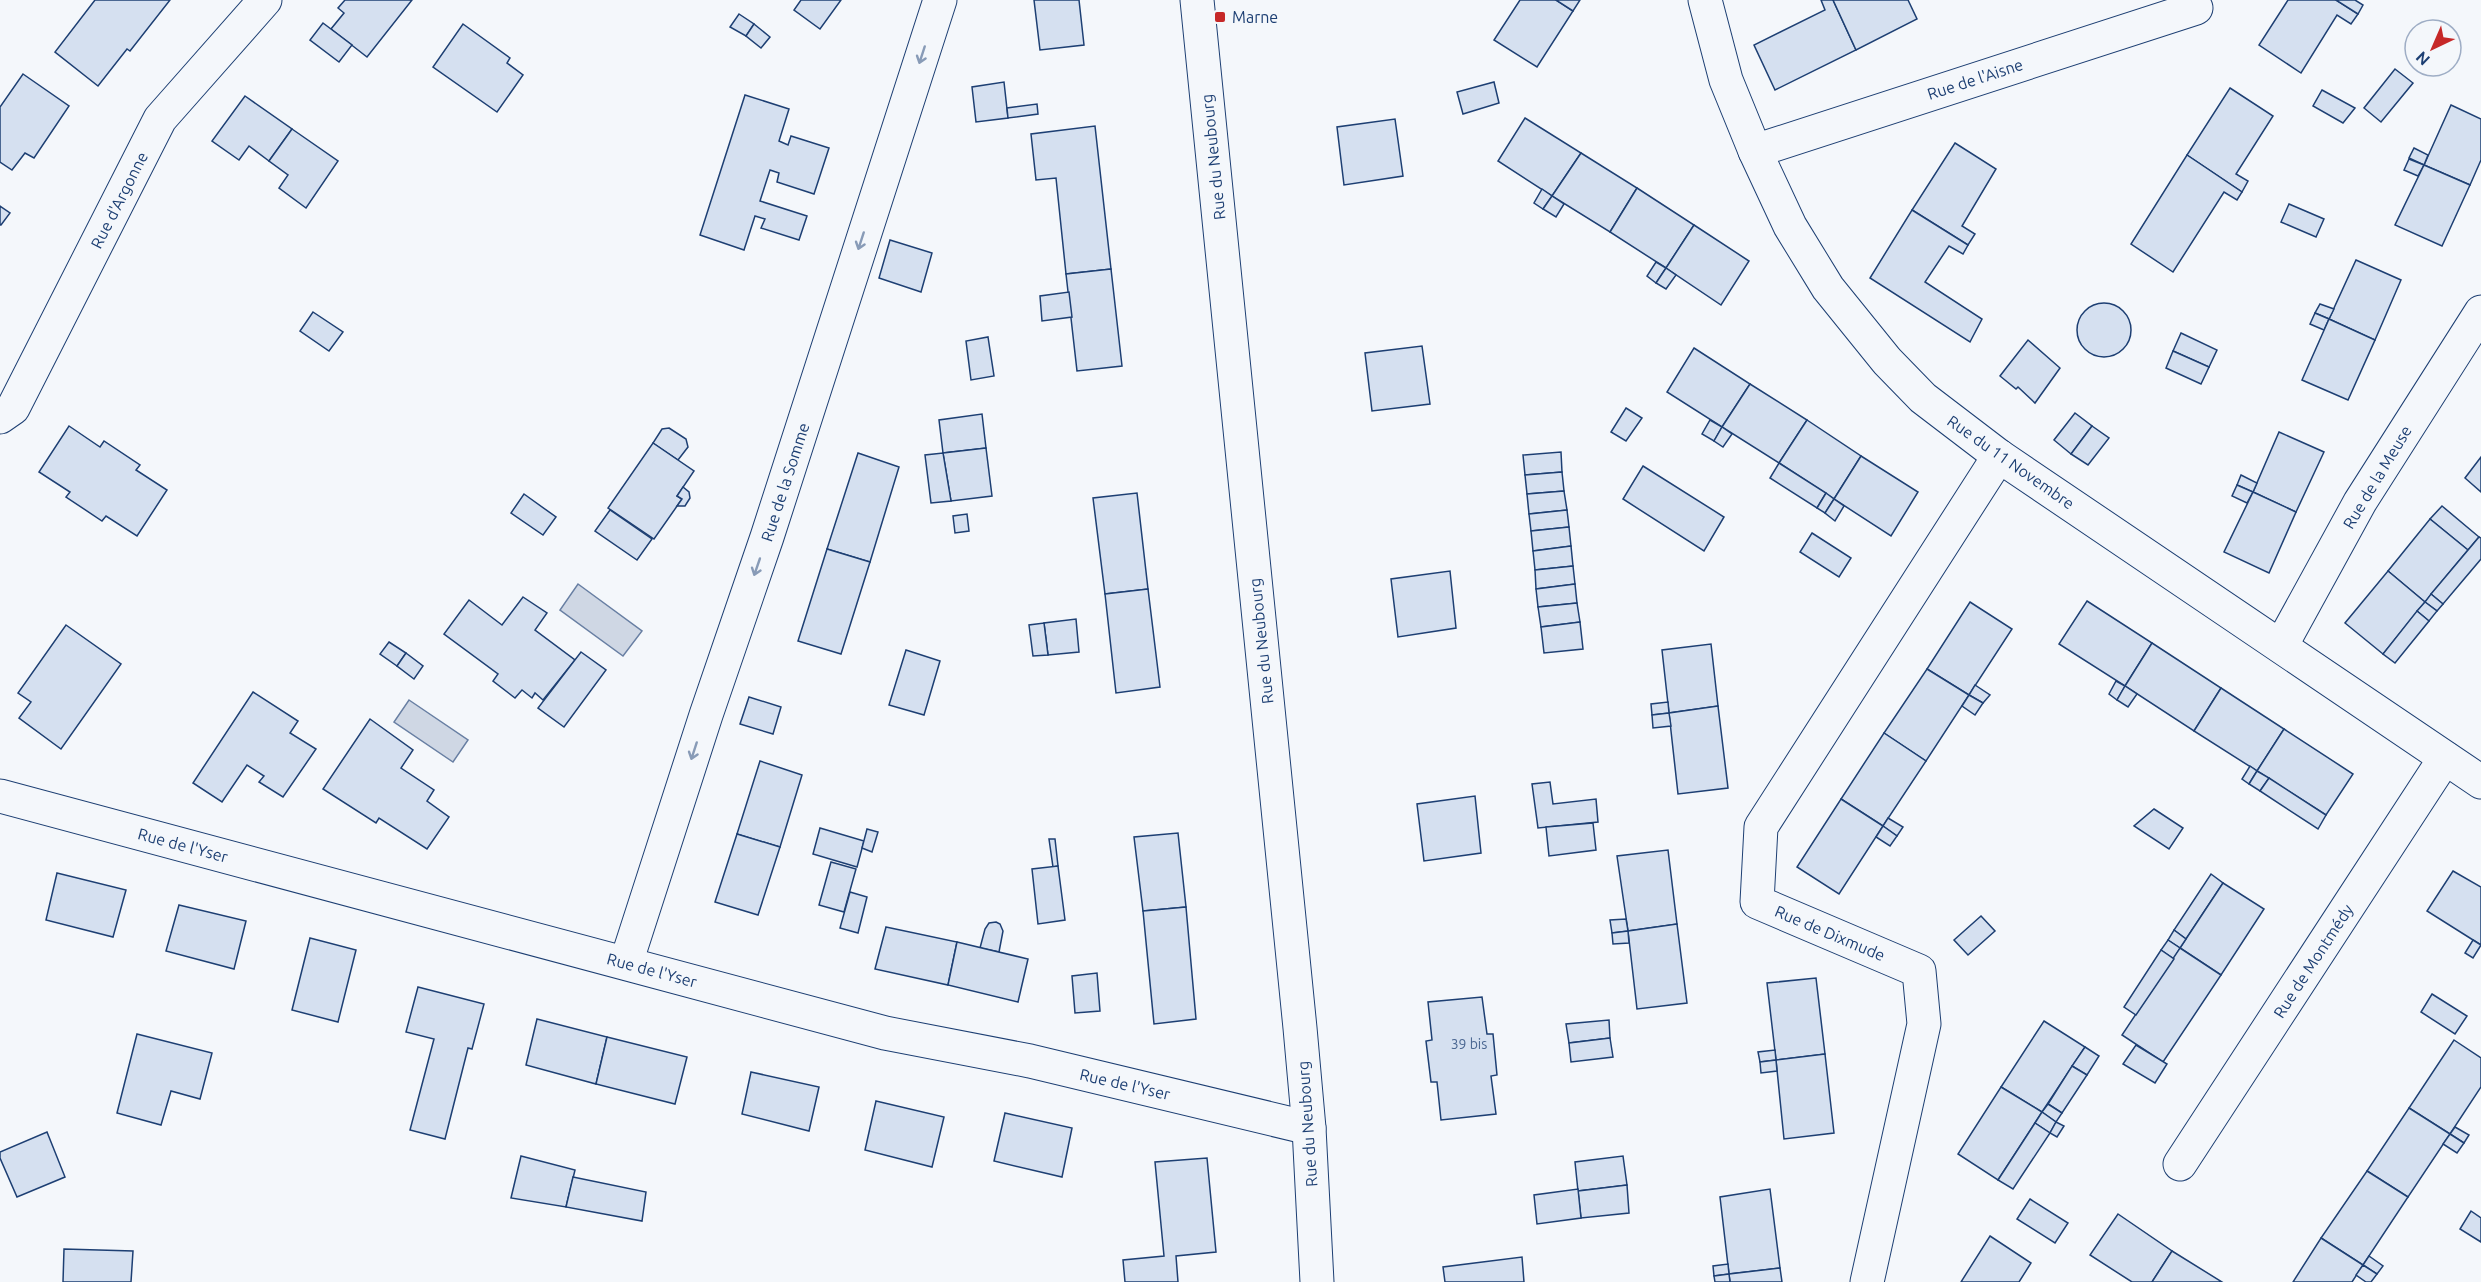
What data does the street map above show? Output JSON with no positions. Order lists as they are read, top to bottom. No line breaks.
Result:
{"streets":{"street":["Rue de l'Aisne","Rue du Neubourg","Rue d'Argonne","Rue du 11 Novembre","Rue de la Meuse","Rue de la Somme","Rue de l'Yser","Rue de Dixmude","Rue de Montmédy"]},"crossings":[["Rue de l'Aisne","Rue du 11 Novembre"],["Rue du Neubourg","Rue de l'Yser"],["Rue du 11 Novembre","Rue de la Meuse"],["Rue du 11 Novembre","Rue de Dixmude"],["Rue du 11 Novembre","Rue de Montmédy"],["Rue de la Somme","Rue de l'Yser"]],"one_way":["Rue de la Somme"],"places":{"transit":["Marne"]},"house_numbers":["39 bis"],"north":"bottom left"}
